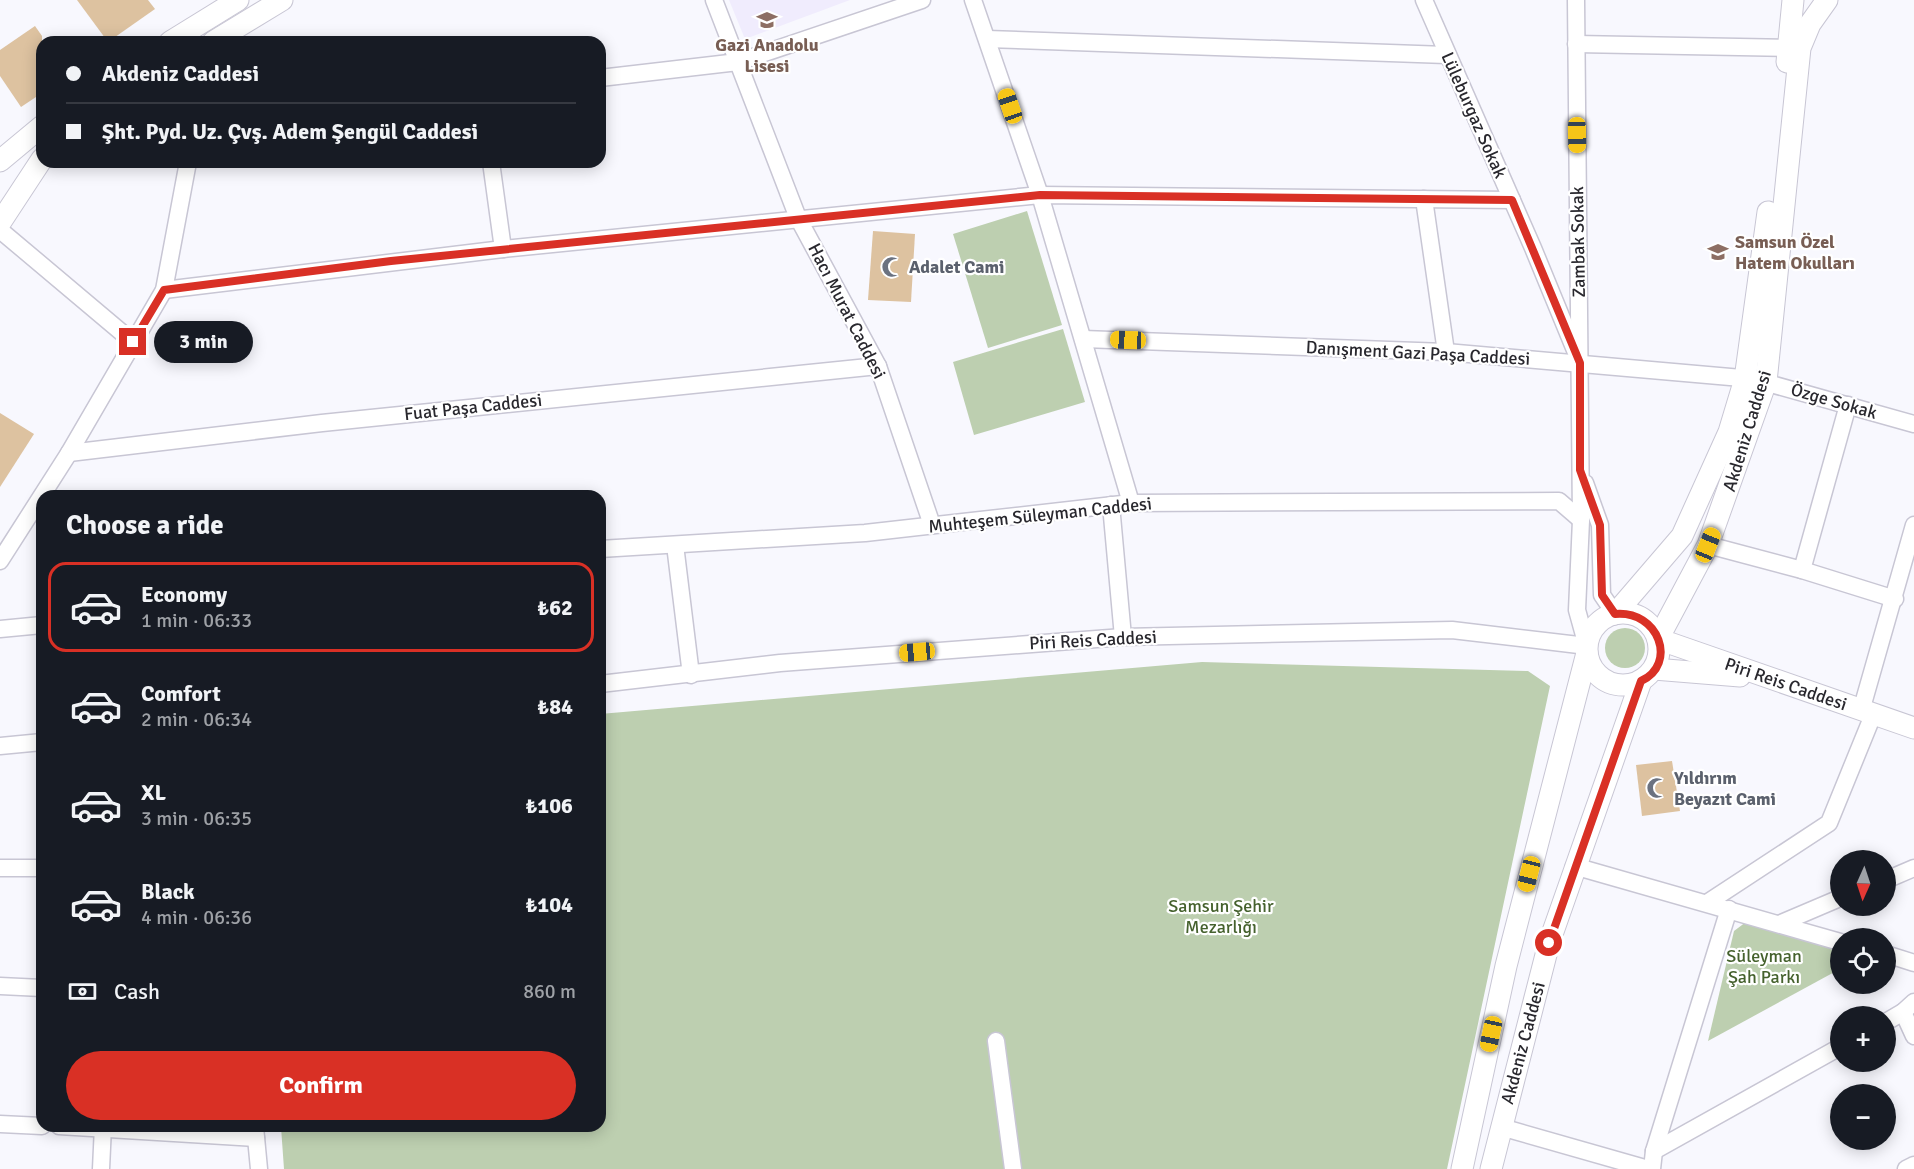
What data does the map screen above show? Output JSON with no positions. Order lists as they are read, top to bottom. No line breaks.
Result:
{"streets":{"main road":["Akdeniz Caddesi","Piri Reis Caddesi"],"street":["Lüleburgaz Sokak","Zambak Sokak","Hacı Murat Caddesi","Danışment Gazi Paşa Caddesi","Özge Sokak","Fuat Paşa Caddesi","Muhteşem Süleyman Caddesi"]},"crossings":[["Lüleburgaz Sokak","Zambak Sokak"],["Lüleburgaz Sokak","Danışment Gazi Paşa Caddesi"],["Zambak Sokak","Danışment Gazi Paşa Caddesi"],["Zambak Sokak","Akdeniz Caddesi"],["Zambak Sokak","Muhteşem Süleyman Caddesi"],["Zambak Sokak","Piri Reis Caddesi"],["Hacı Murat Caddesi","Fuat Paşa Caddesi"],["Hacı Murat Caddesi","Muhteşem Süleyman Caddesi"],["Danışment Gazi Paşa Caddesi","Özge Sokak"],["Danışment Gazi Paşa Caddesi","Akdeniz Caddesi"],["Özge Sokak","Akdeniz Caddesi"],["Akdeniz Caddesi","Piri Reis Caddesi"]],"parks":["Samsun Şehir Mezarlığı","Süleyman Şah Parkı"],"places":{"school or university":["Gazi Anadolu Lisesi","Samsun Özel Hatem Okulları"],"mosque":["Adalet Cami","Yıldırım Beyazıt Cami"]},"north":"bottom","page":{"banner":["Akdeniz Caddesi","Şht. Pyd. Uz. Çvş. Adem Şengül Caddesi"],"bubble":"3 min","heading":"Choose a ride","list":[{"name":"Economy","note":"1 min · 06:33","value":"₺62"},{"name":"Comfort","note":"2 min · 06:34","value":"₺84"},{"name":"XL","note":"3 min · 06:35","value":"₺106"},{"name":"Black","note":"4 min · 06:36","value":"₺104"}],"map_buttons":["+","−"],"pay":["Cash","860 m"],"buttons":"Confirm"}}
